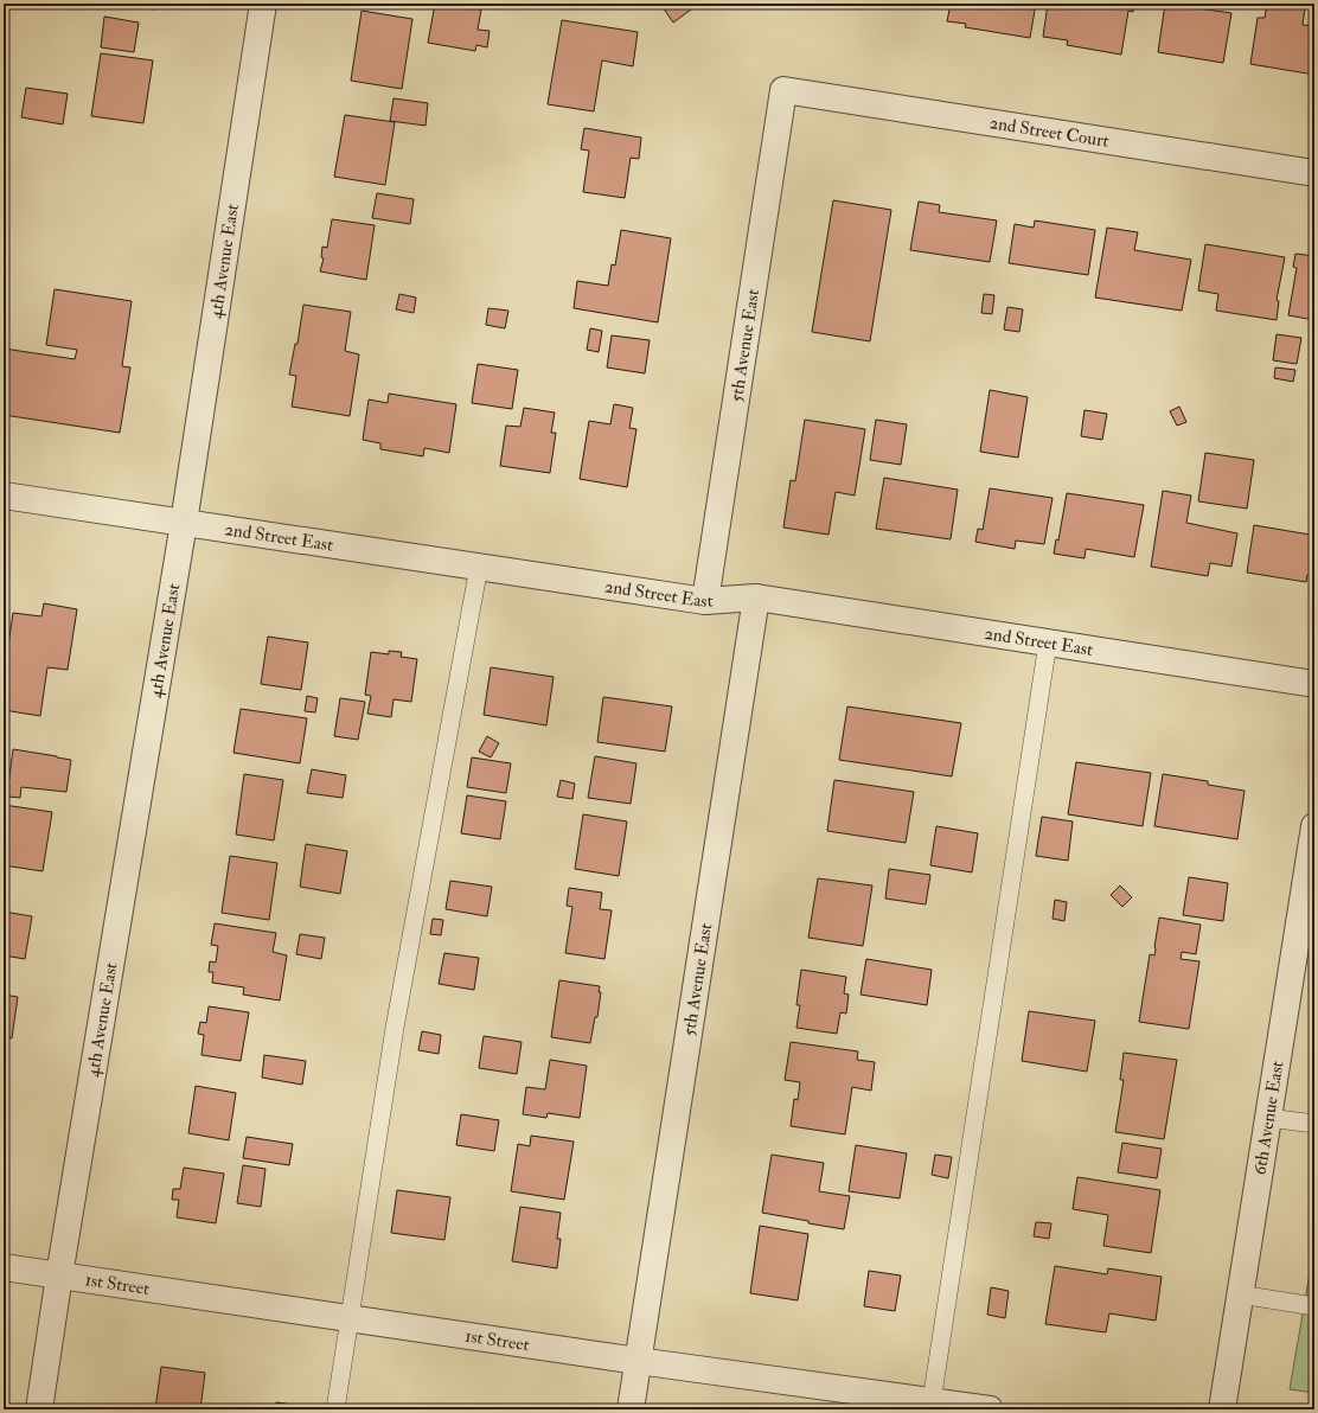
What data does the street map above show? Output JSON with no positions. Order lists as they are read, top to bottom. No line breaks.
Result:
{"streets":{"street":["2nd Street Court","4th Avenue East","5th Avenue East","2nd Street East","6th Avenue East","1st Street"]},"crossings":[["2nd Street Court","5th Avenue East"],["4th Avenue East","2nd Street East"],["4th Avenue East","1st Street"],["5th Avenue East","2nd Street East"],["5th Avenue East","1st Street"]]}
